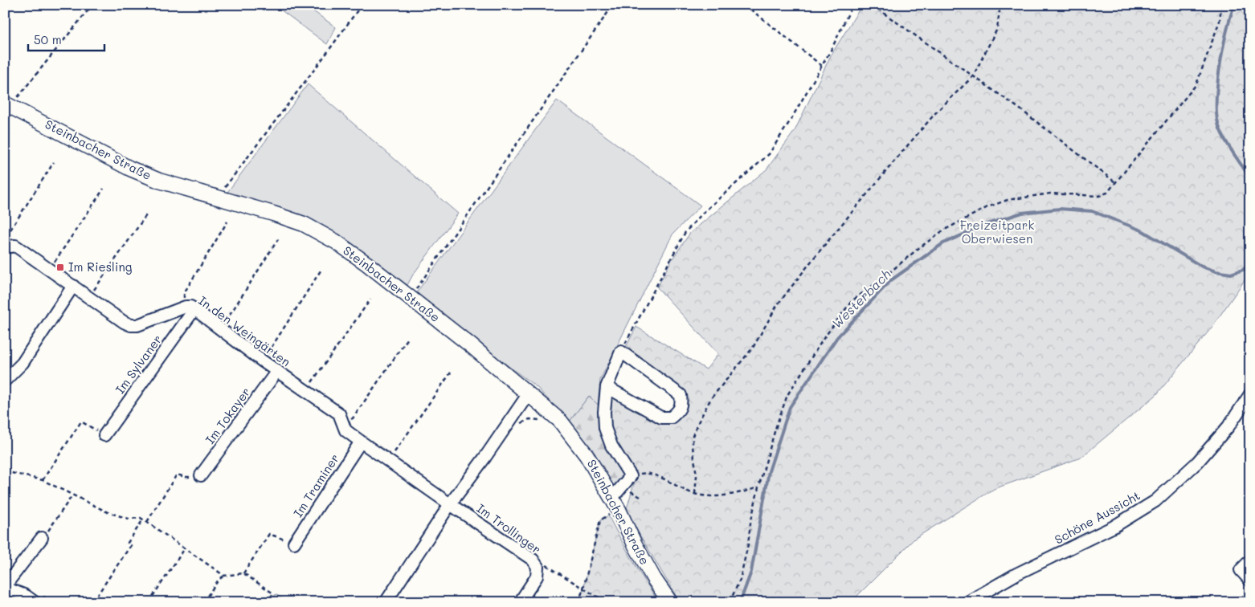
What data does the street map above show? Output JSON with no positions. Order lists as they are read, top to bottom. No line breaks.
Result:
{"streets":{"main road":["Steinbacher Straße"],"street":["In den Weingärten","Im Sylvaner","Im Tokayer","Im Traminer","Schöne Aussicht","Im Trollinger"]},"crossings":[["In den Weingärten","Im Sylvaner"],["In den Weingärten","Im Tokayer"],["In den Weingärten","Im Traminer"],["In den Weingärten","Im Trollinger"]],"water":["Westerbach"],"parks":["Freizeitpark Oberwiesen"],"places":{"transit":["Im Riesling"]},"scale_bar":"50 m"}
